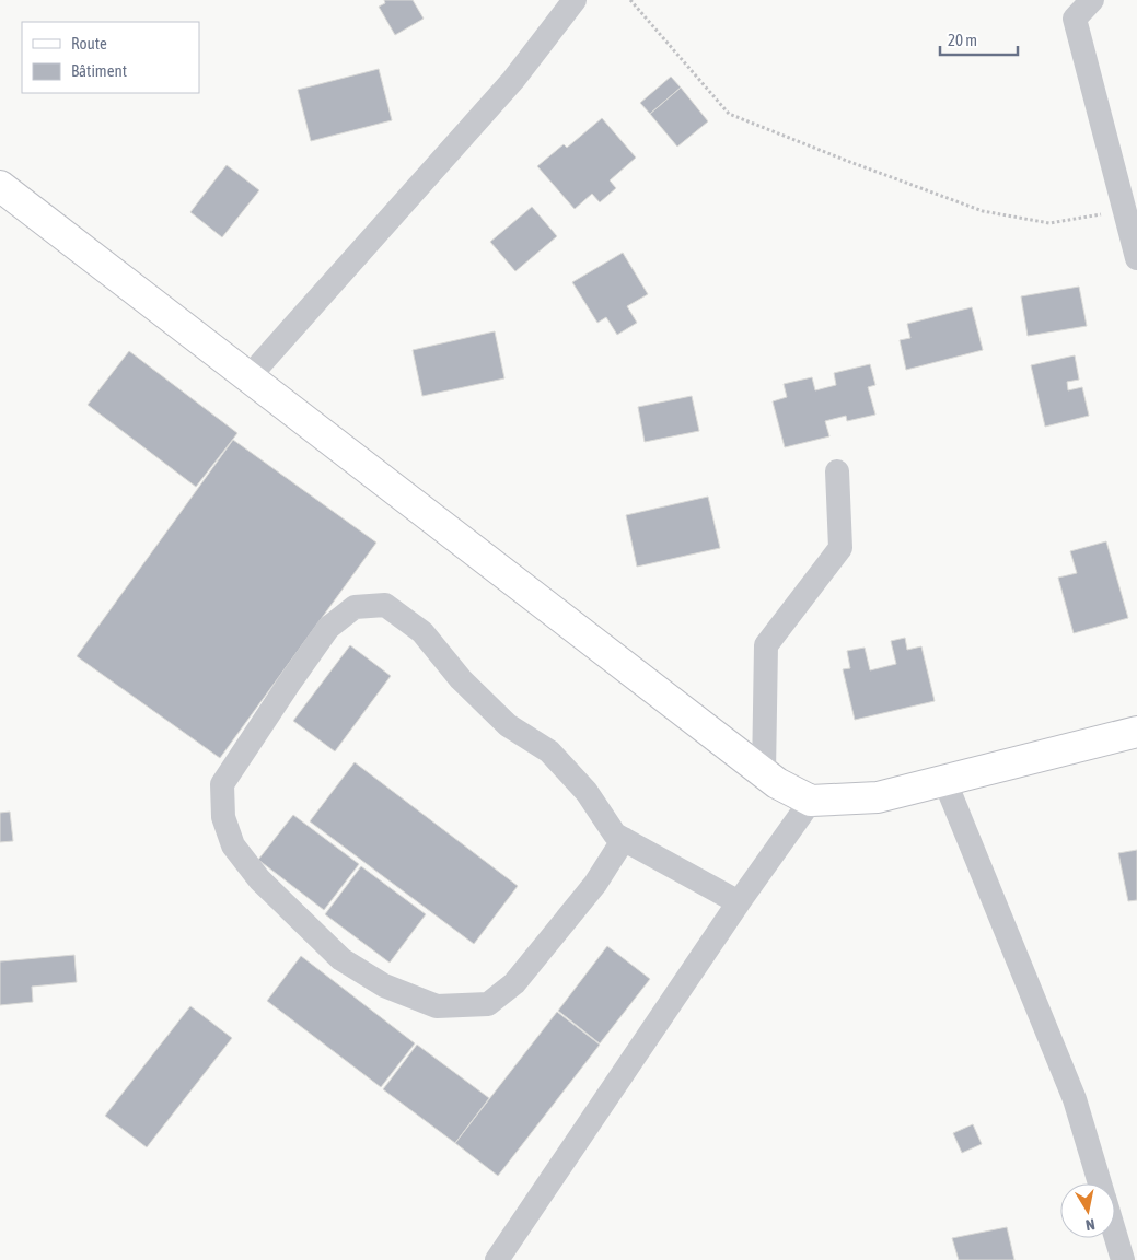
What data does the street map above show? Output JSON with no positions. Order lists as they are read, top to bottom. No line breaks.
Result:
{"legend":["Route","Bâtiment"],"scale_bar":"20 m","north":"bottom"}
